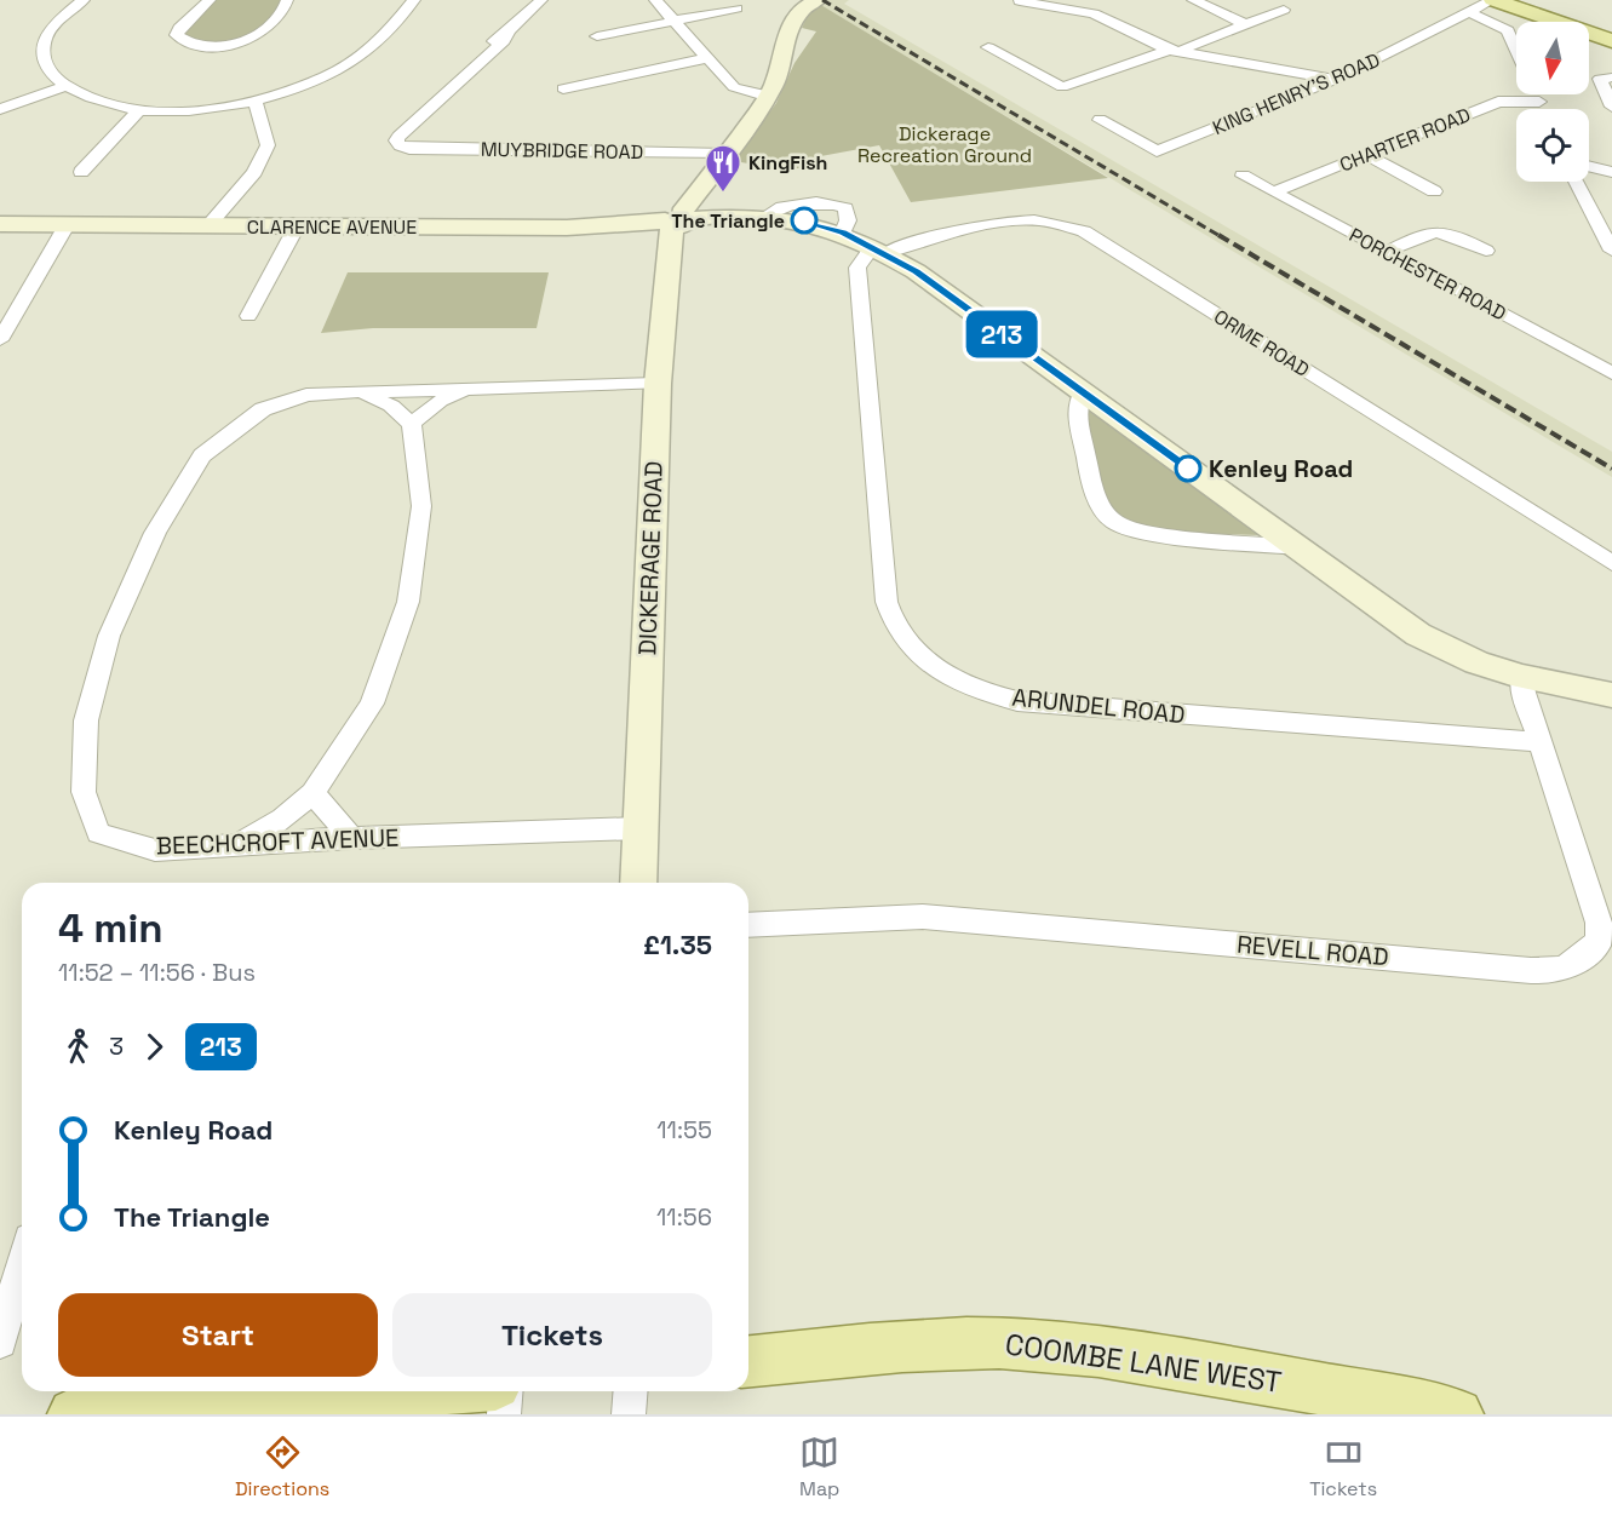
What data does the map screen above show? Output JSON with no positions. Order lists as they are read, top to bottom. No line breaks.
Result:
{"streets":{"main road":["COOMBE LANE WEST"],"street":["KING HENRY'S ROAD","CHARTER ROAD","MUYBRIDGE ROAD","CLARENCE AVENUE","PORCHESTER ROAD","ORME ROAD","DICKERAGE ROAD","ARUNDEL ROAD","BEECHCROFT AVENUE","REVELL ROAD"]},"crossings":[["CHARTER ROAD","PORCHESTER ROAD"],["CLARENCE AVENUE","DICKERAGE ROAD"],["ORME ROAD","ARUNDEL ROAD"],["DICKERAGE ROAD","BEECHCROFT AVENUE"],["ARUNDEL ROAD","REVELL ROAD"]],"parks":["Dickerage Recreation Ground"],"places":{"restaurant":["KingFish"],"other":["The Triangle","Kenley Road"]},"lines":["bus line 213"],"north":"bottom","page":{"on_map":"213","heading":["4 min","11:52 – 11:56 · Bus","£1.35"],"legs":["3","213"],"list":[{"name":"Kenley Road","value":"11:55"},{"name":"The Triangle","value":"11:56"}],"buttons":["Start","Tickets"],"tabs":["Directions","Map","Tickets"]}}
